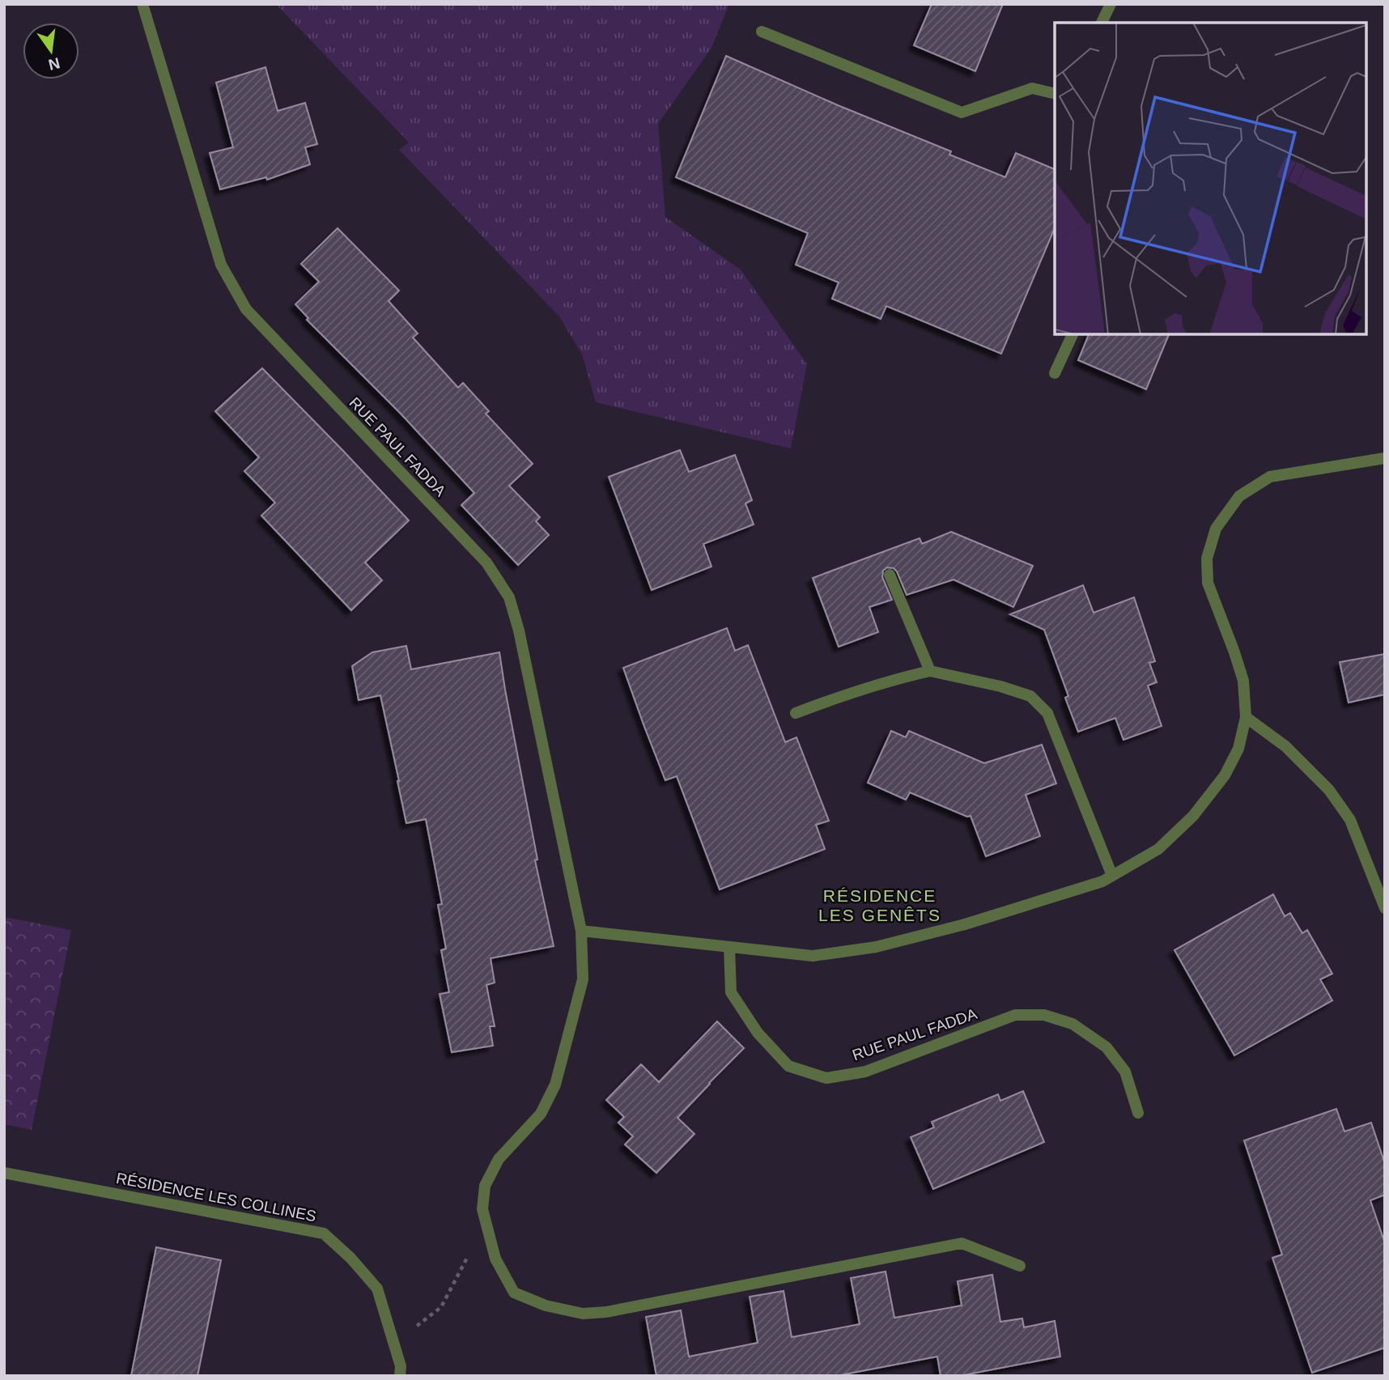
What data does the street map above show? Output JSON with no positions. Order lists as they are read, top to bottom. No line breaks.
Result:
{"streets":{"street":["RUE PAUL FADDA","RÉSIDENCE LES COLLINES"]},"districts":["RÉSIDENCE LES GENÊTS"],"north":"bottom"}
